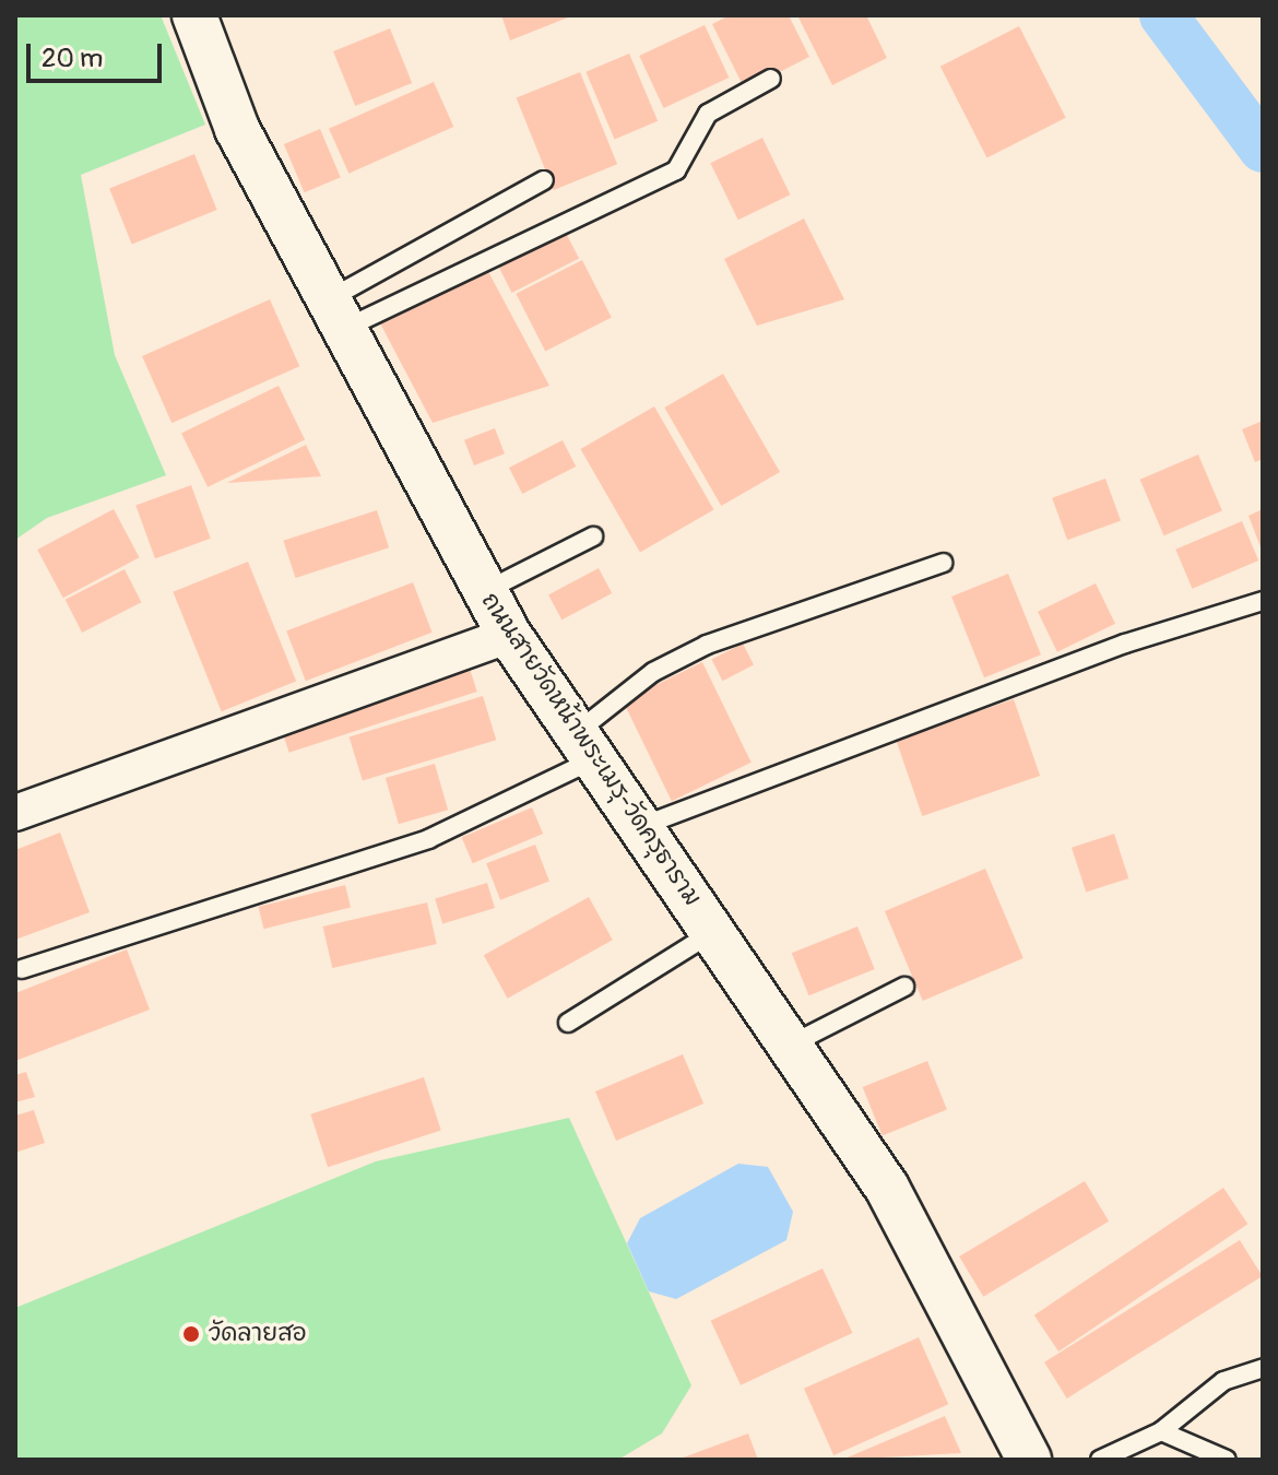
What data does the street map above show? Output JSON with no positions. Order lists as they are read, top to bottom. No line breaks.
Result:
{"streets":{"street":["ถนนสายวัดหน้าพระเมรุ-วัดครุธาราม"]},"places":["วัดลายสอ"],"scale_bar":"20 m"}
